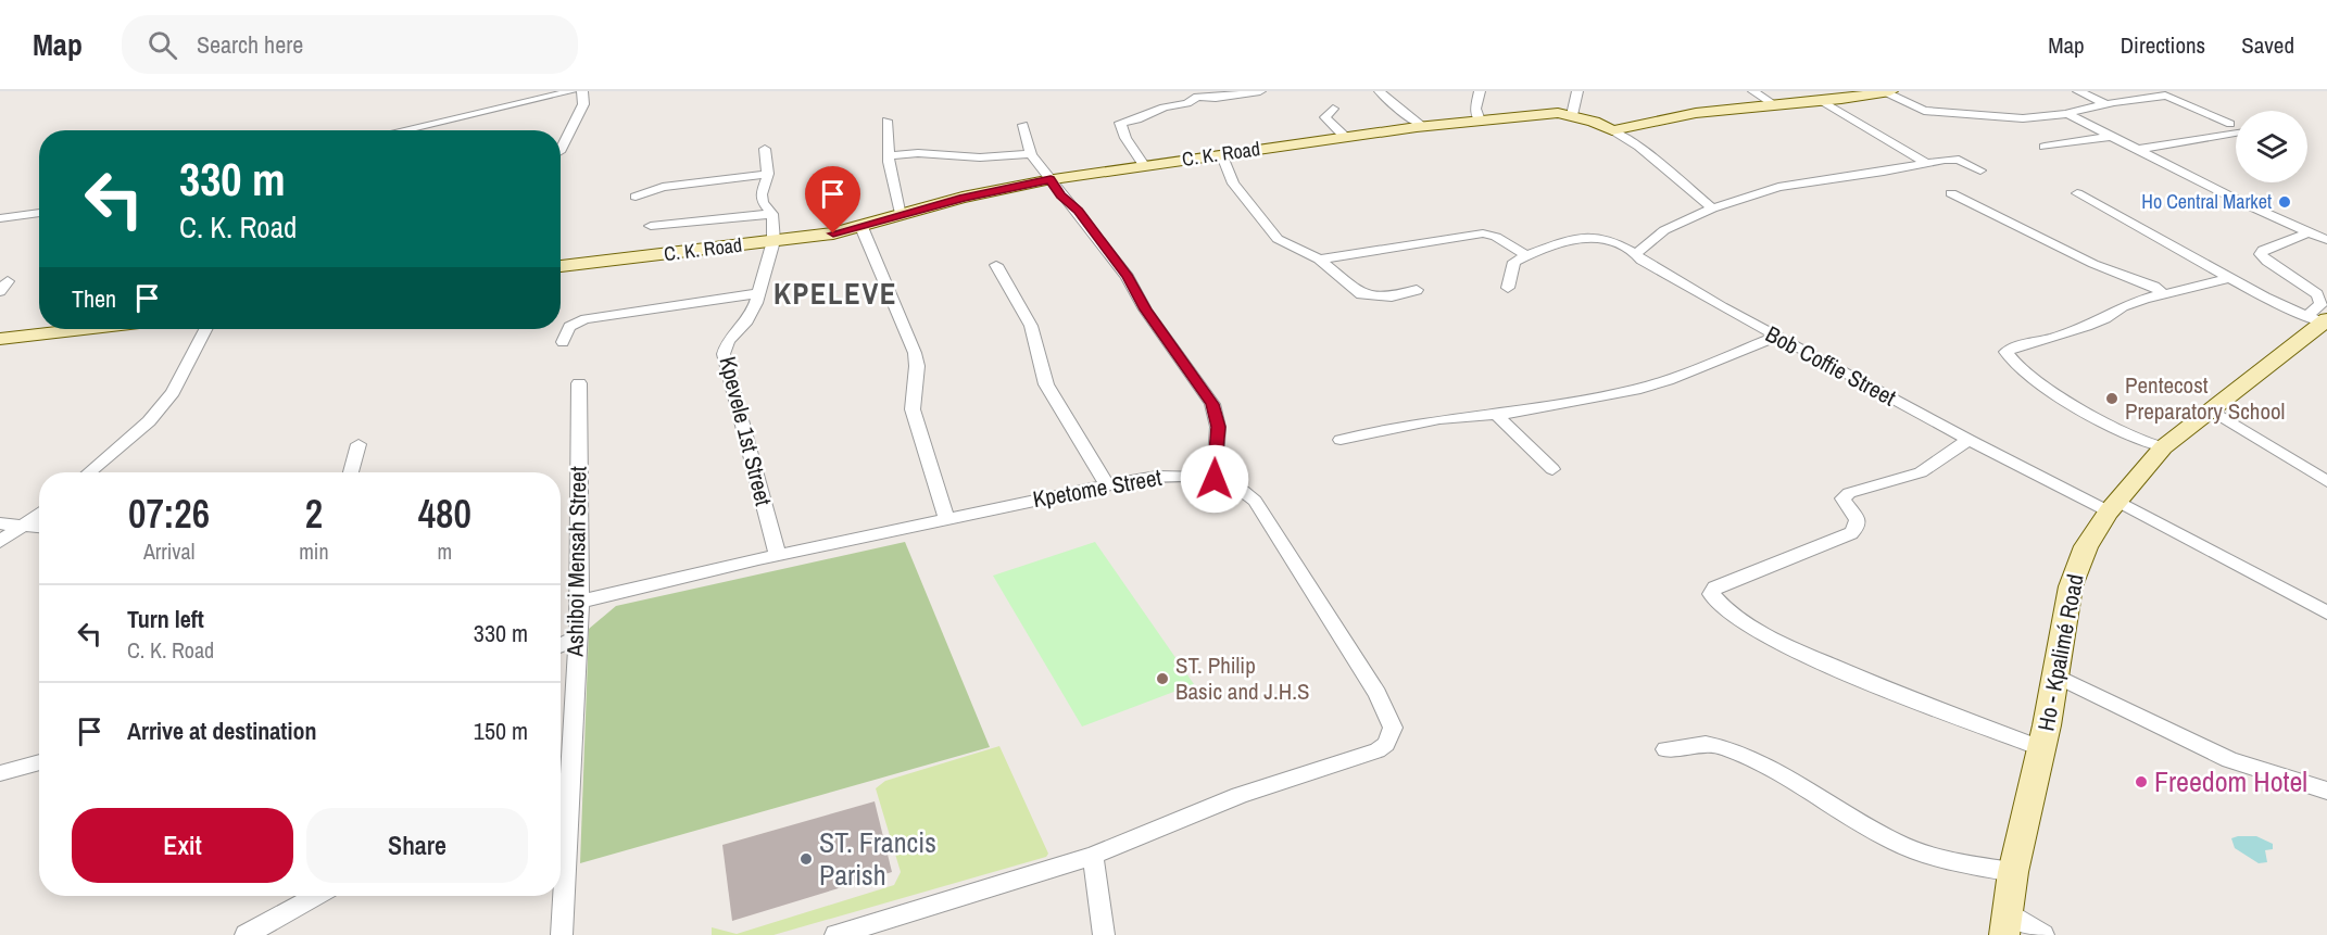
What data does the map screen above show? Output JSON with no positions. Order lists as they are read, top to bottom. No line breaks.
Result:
{"streets":{"street":["C. K. Road","Bob Coffie Street","Kpevele 1st Street","Kpetome Street","Ashiboi Mensah Street","Ho - Kpalimé Road"]},"crossings":[["C. K. Road","Kpevele 1st Street"],["Bob Coffie Street","Ho - Kpalimé Road"],["Kpevele 1st Street","Kpetome Street"],["Kpetome Street","Ashiboi Mensah Street"]],"districts":["KPELEVE"],"places":["Ho Central Market","Pentecost Preparatory School","ST. Philip Basic and J.H.S","Freedom Hotel","ST. Francis Parish"],"page":{"header":"Map","search":"Search here","nav":["Map","Directions","Saved"],"turn":["330 m","C. K. Road"],"then":"Then","eta":["07:26","Arrival","2","min","480","m"],"list":[{"name":"Turn left","note":"C. K. Road","value":"330 m"},{"name":"Arrive at destination","value":"150 m"}],"buttons":["Exit","Share"]}}
